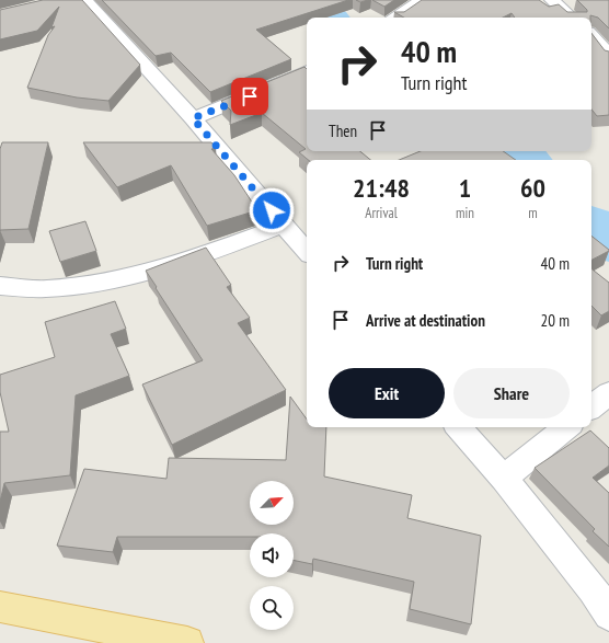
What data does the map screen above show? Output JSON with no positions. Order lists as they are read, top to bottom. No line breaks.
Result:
{"north":"top right","page":{"turn":["40 m","Turn right"],"then":"Then","eta":["21:48","Arrival","1","min","60","m"],"list":[{"name":"Turn right","value":"40 m"},{"name":"Arrive at destination","value":"20 m"}],"buttons":["Exit","Share"]}}
